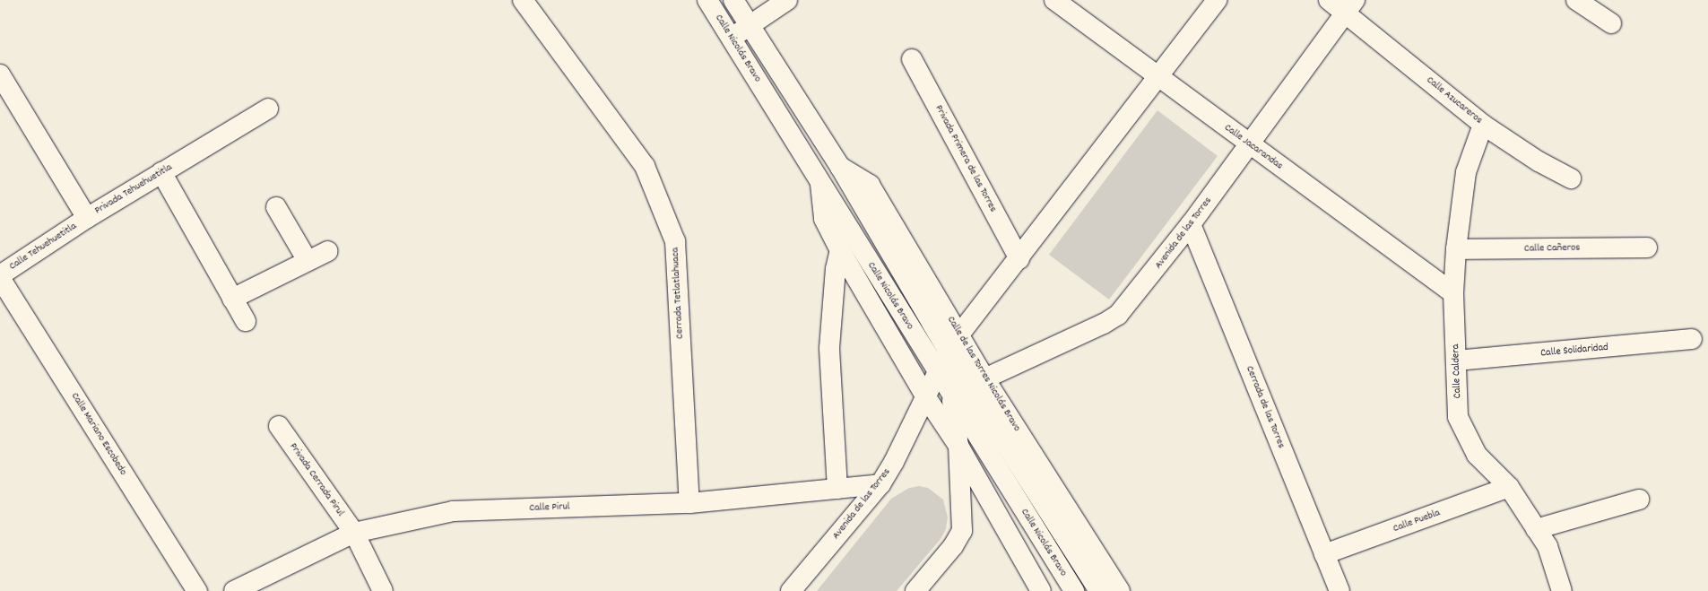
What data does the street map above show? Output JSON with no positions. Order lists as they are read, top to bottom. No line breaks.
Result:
{"streets":{"street":["Calle Nicolás Bravo","Calle Azucareros","Calle Jacarandas","Privada Primera de las Torres","Privada Tehuehuetitla","Avenida de las Torres","Calle Tehuehuetitla","Calle Cañeros","Cerrada Tetlatlahuaca","Calle Solidaridad","Calle Caldera","Calle de las Torres Nicolás Bravo","Cerrada de las Torres","Calle Mariano Escobedo","Privada Cerrada Pirul","Calle Pirul","Calle Puebla"]},"crossings":[["Calle Nicolás Bravo","Avenida de las Torres"],["Calle Nicolás Bravo","Calle de las Torres Nicolás Bravo"],["Calle Azucareros","Avenida de las Torres"],["Calle Azucareros","Calle Caldera"],["Calle Jacarandas","Avenida de las Torres"],["Calle Jacarandas","Calle Caldera"],["Privada Primera de las Torres","Avenida de las Torres"],["Privada Tehuehuetitla","Calle Tehuehuetitla"],["Avenida de las Torres","Calle de las Torres Nicolás Bravo"],["Avenida de las Torres","Cerrada de las Torres"],["Avenida de las Torres","Calle Pirul"],["Calle Tehuehuetitla","Calle Mariano Escobedo"],["Calle Cañeros","Calle Caldera"],["Cerrada Tetlatlahuaca","Calle Pirul"],["Calle Solidaridad","Calle Caldera"],["Calle Caldera","Calle Puebla"],["Cerrada de las Torres","Calle Puebla"],["Privada Cerrada Pirul","Calle Pirul"]]}
